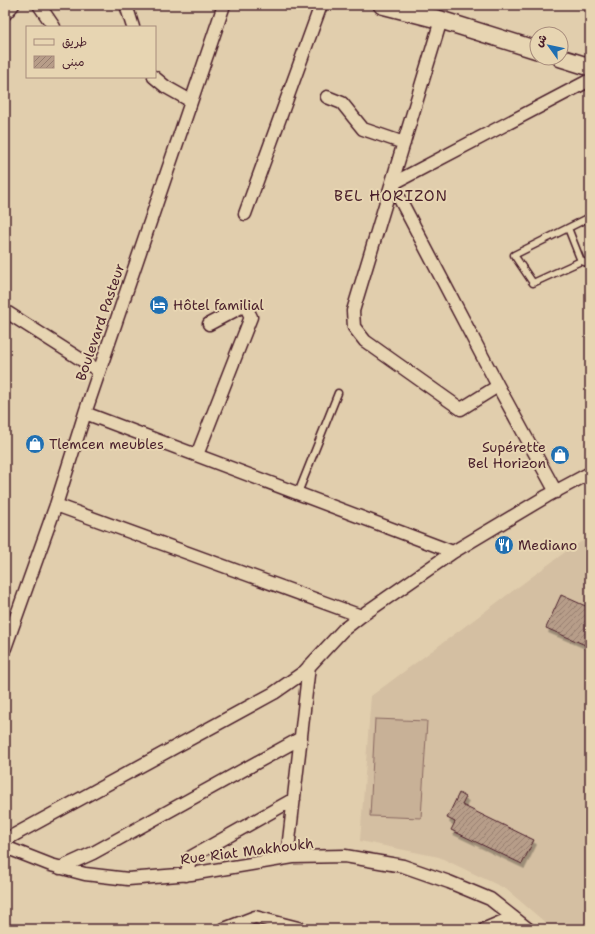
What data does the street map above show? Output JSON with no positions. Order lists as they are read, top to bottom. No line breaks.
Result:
{"streets":{"street":["Boulevard Pasteur","Rue Riat Makhoukh"]},"districts":["BEL HORIZON"],"places":{"hotel":["Hôtel familial"],"shop":["Tlemcen meubles","Supérette Bel Horizon"],"restaurant":["Mediano"]},"legend":["طريق","مبنى"],"north":"top left"}
